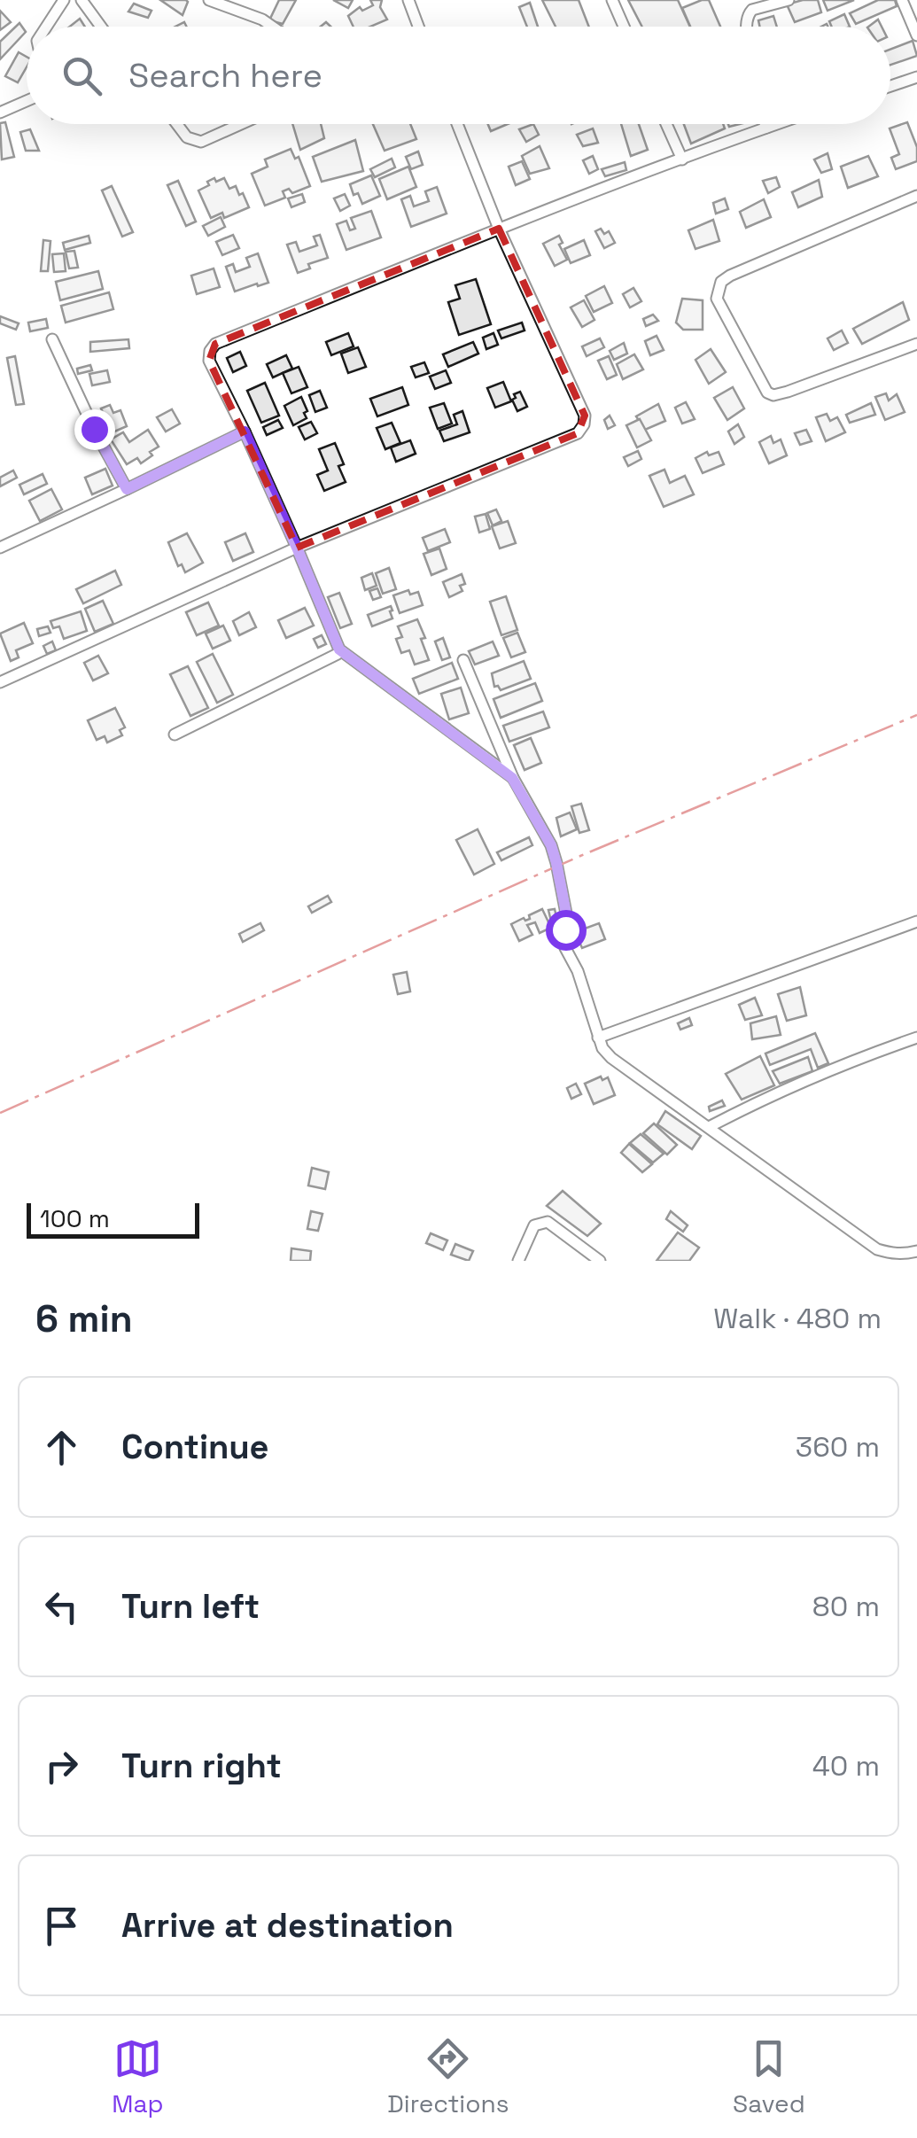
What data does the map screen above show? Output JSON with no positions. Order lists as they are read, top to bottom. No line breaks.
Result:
{"scale_bar":"100 m","page":{"search":"Search here","scale":"100 m","heading":["6 min","Walk · 480 m"],"list":[["Continue","360 m"],["Turn left","80 m"],["Turn right","40 m"],"Arrive at destination"],"nav":["Map","Directions","Saved"]}}
